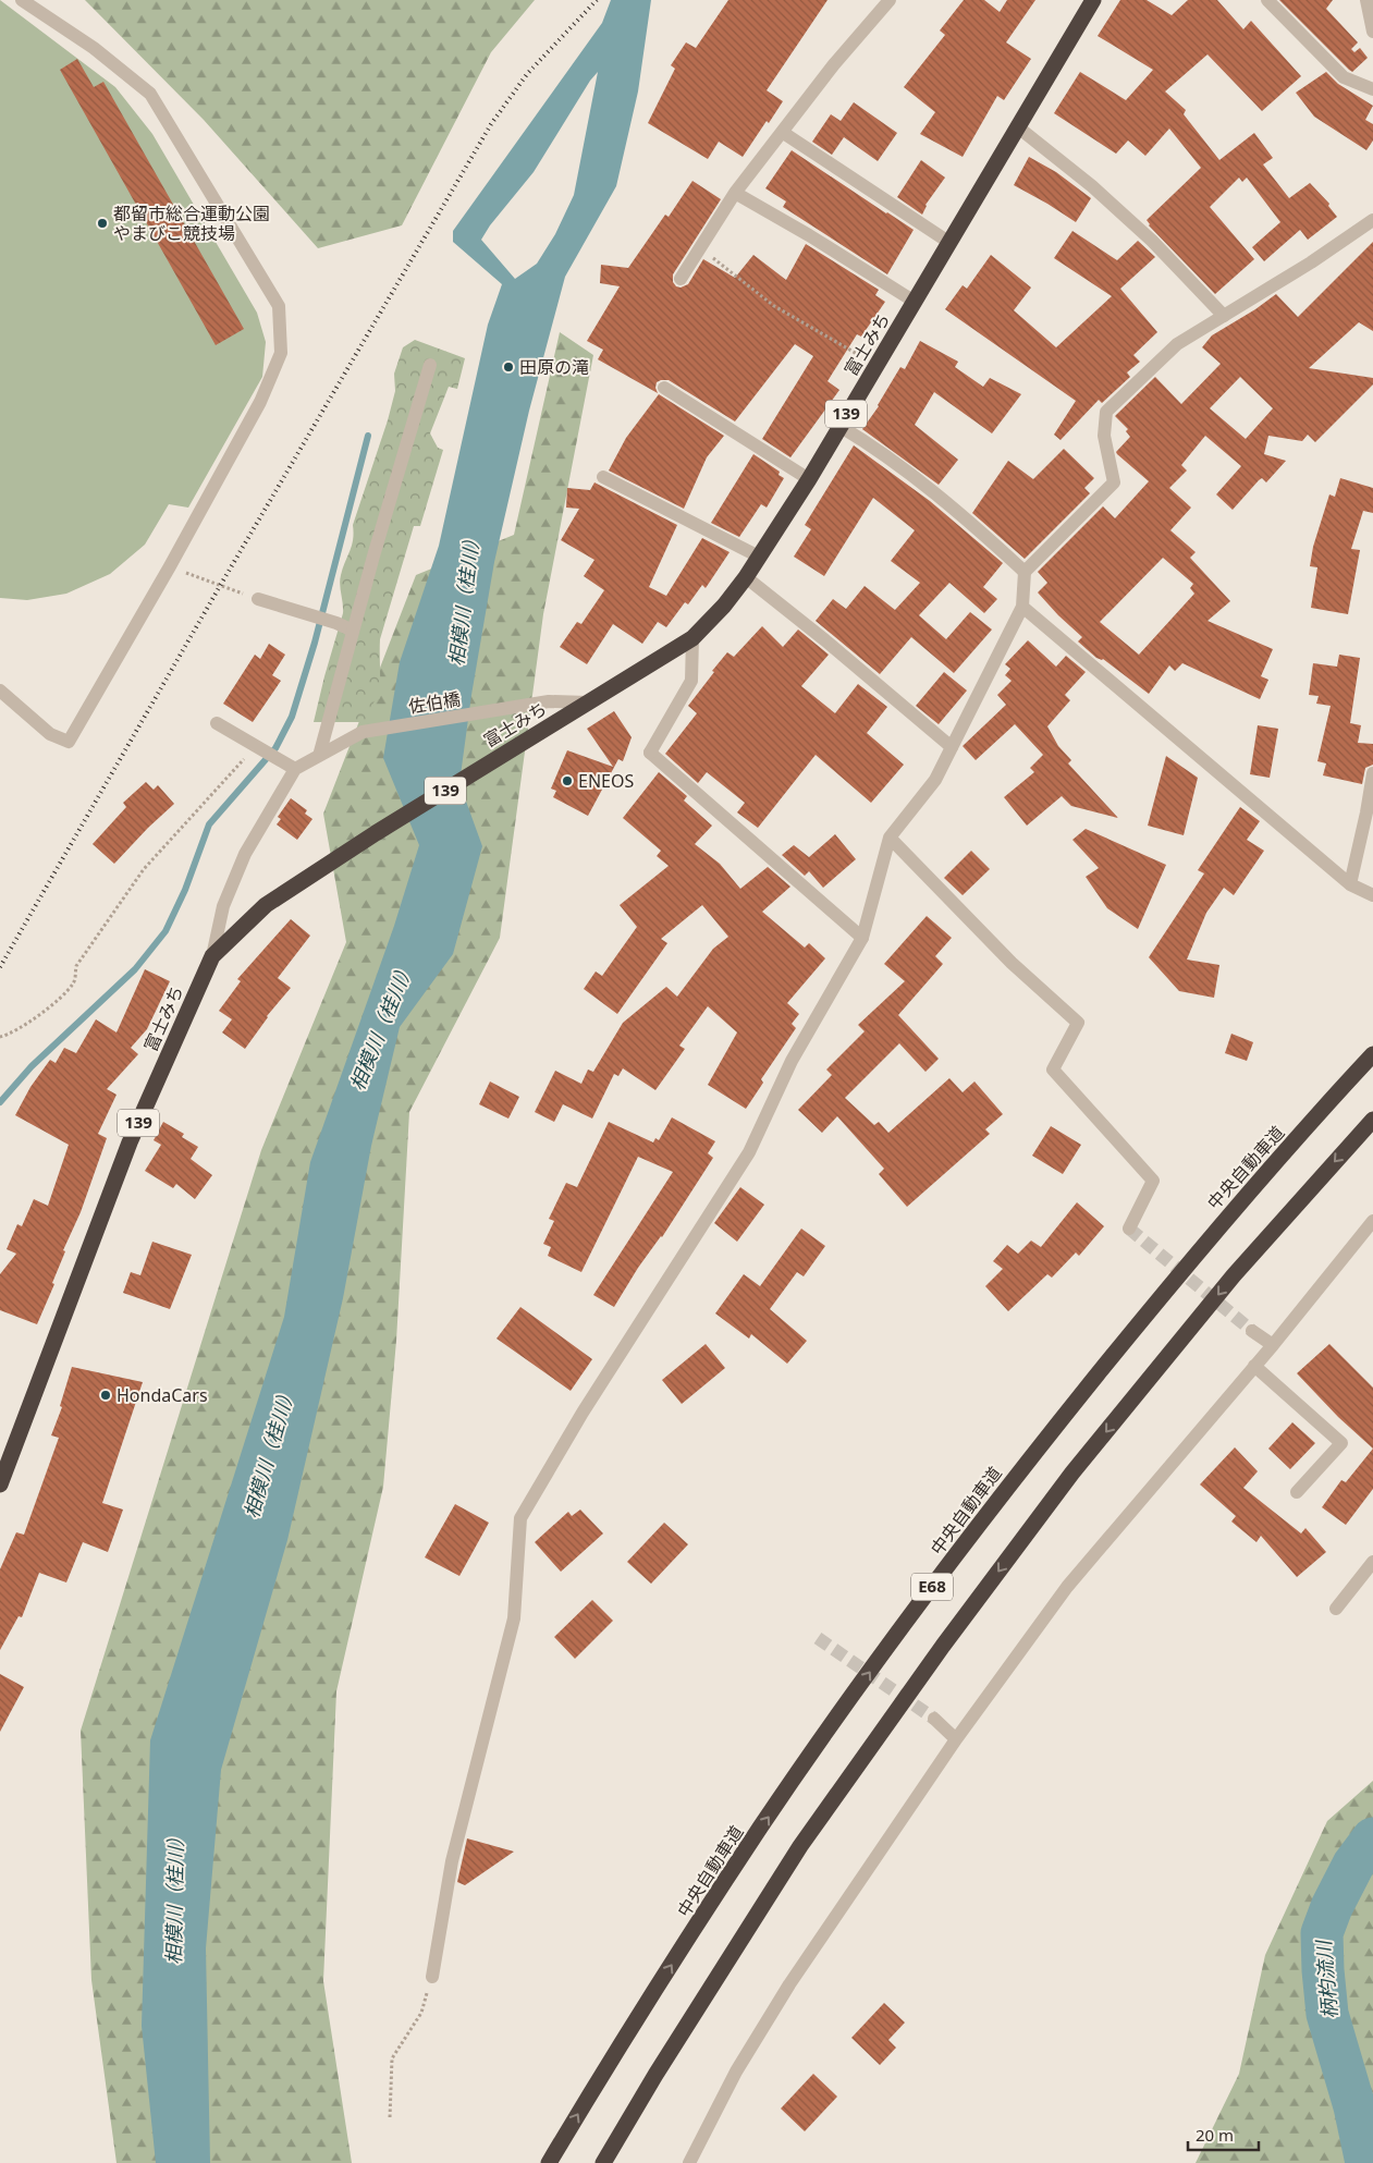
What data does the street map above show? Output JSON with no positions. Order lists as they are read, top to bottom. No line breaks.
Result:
{"streets":{"highway":["富士みち","139","中央自動車道","E68"],"street":["佐伯橋"]},"crossings":[["富士みち","佐伯橋"]],"water":["相模川（桂川）","柄杓流川"],"places":["都留市総合運動公園 やまびこ競技場","田原の滝","ENEOS","HondaCars"],"scale_bar":"20 m"}
